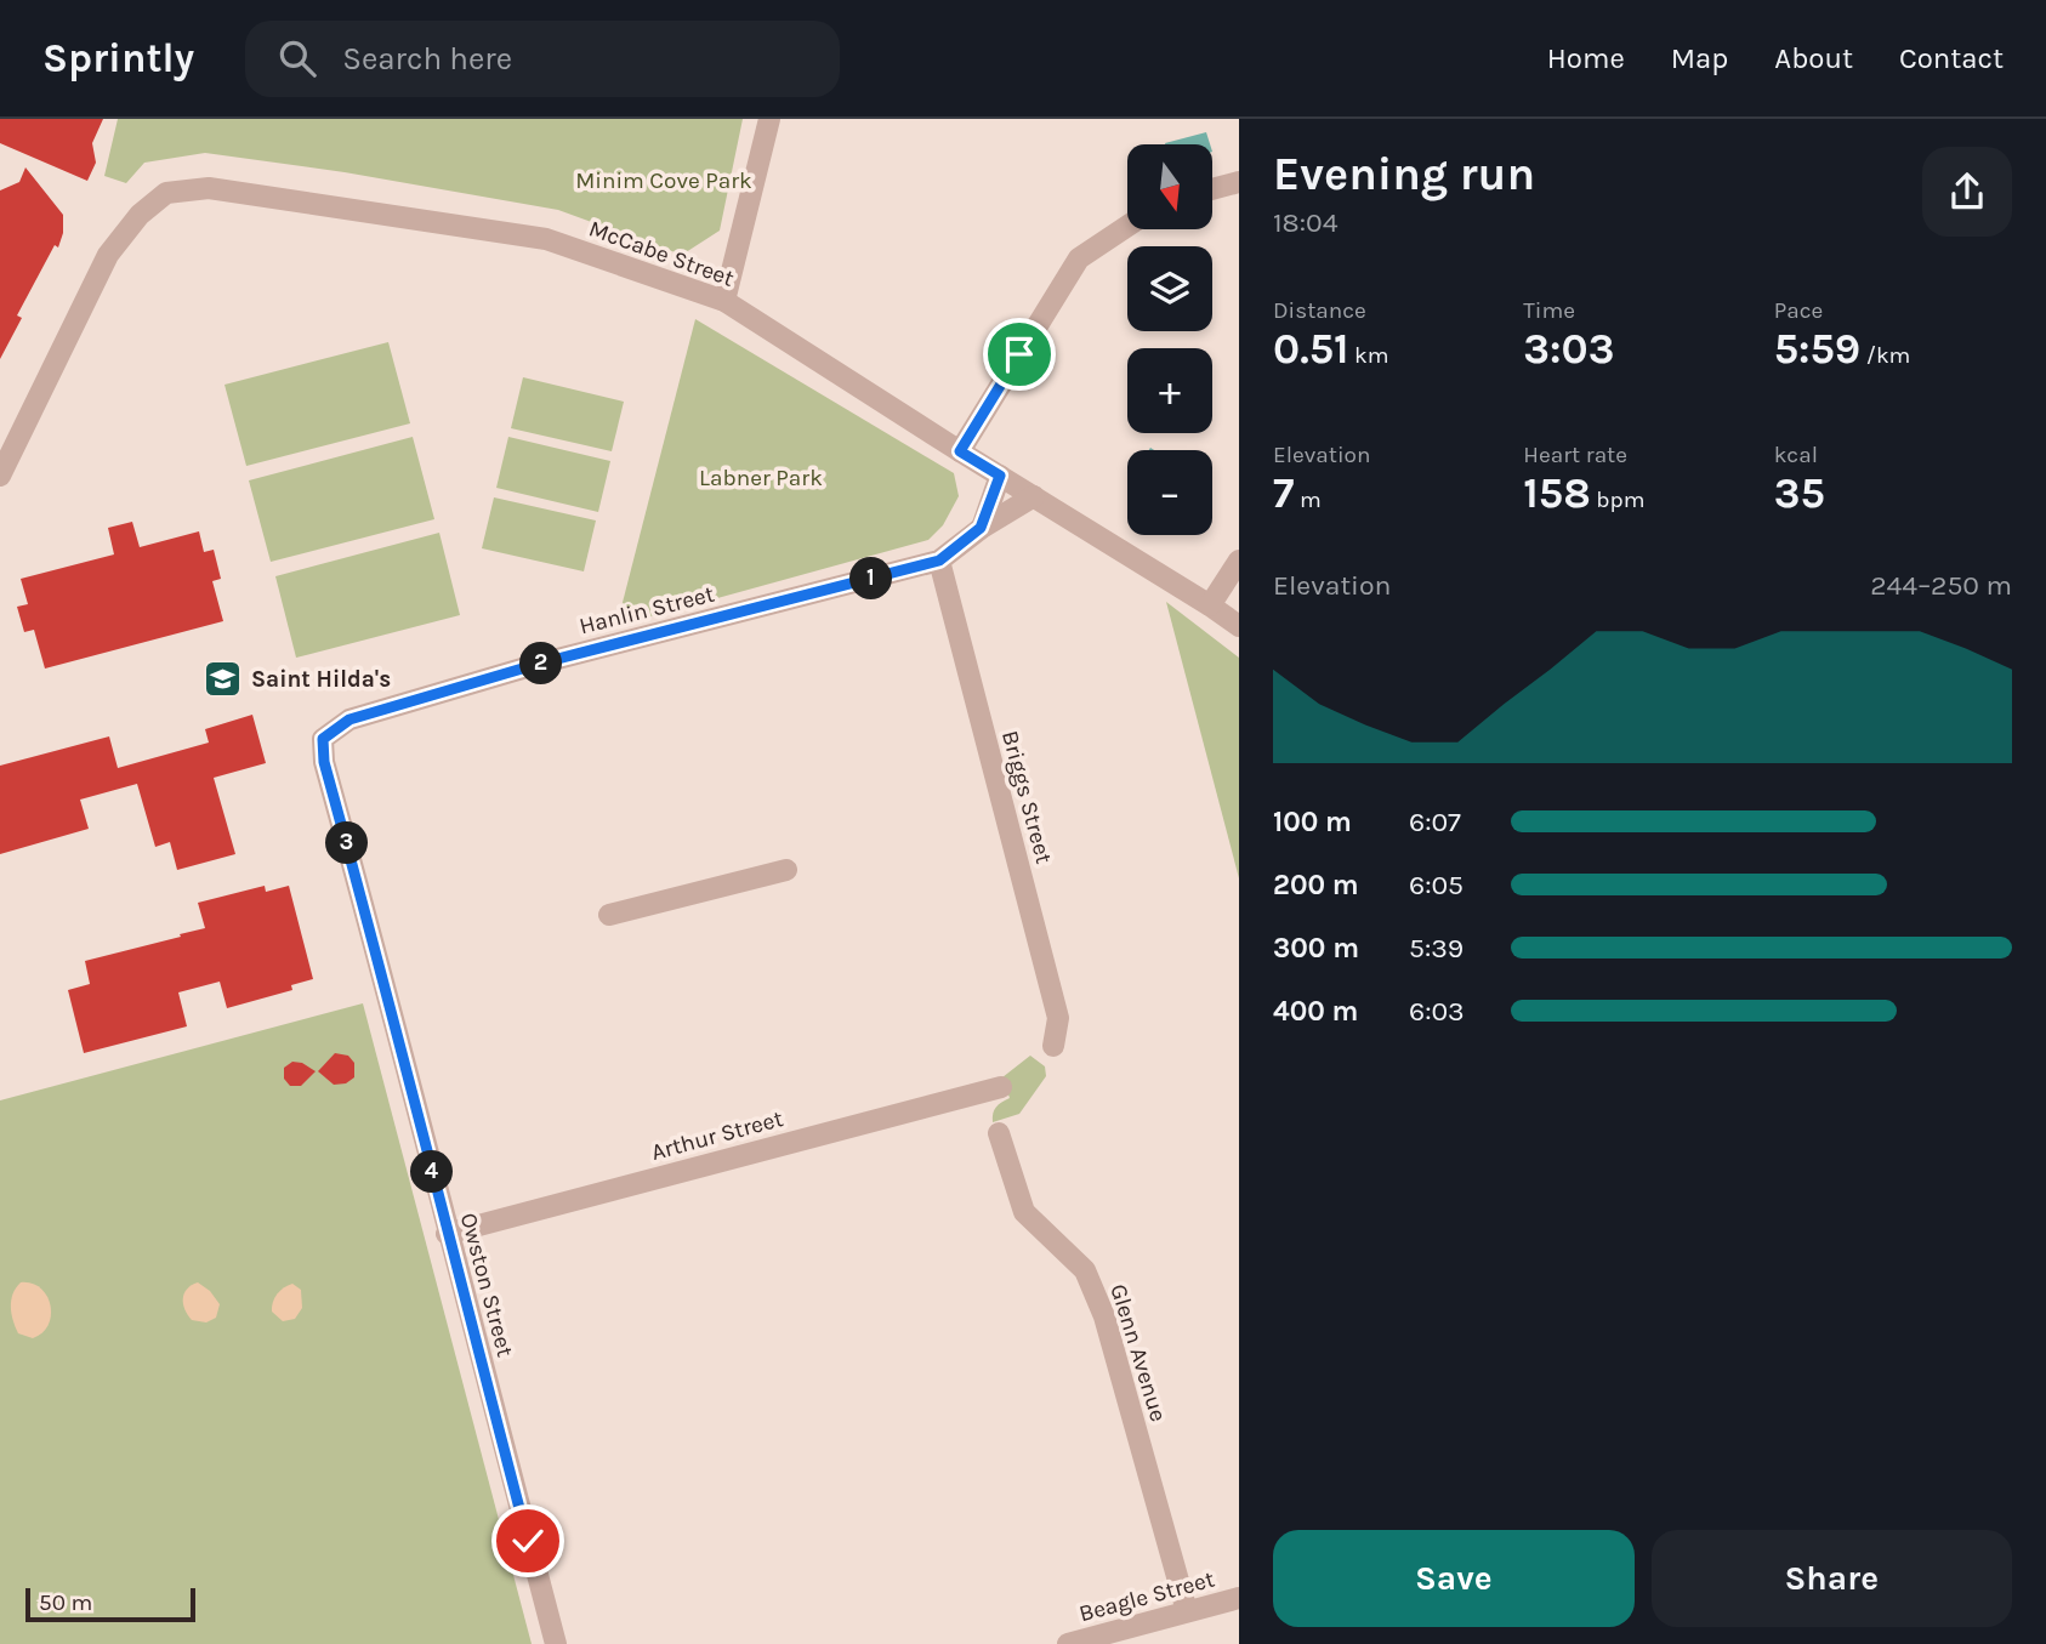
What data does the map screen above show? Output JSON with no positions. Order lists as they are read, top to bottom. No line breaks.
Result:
{"streets":{"street":["McCabe Street","Hanlin Street","Briggs Street","Arthur Street","Owston Street","Glenn Avenue","Beagle Street"]},"crossings":[["McCabe Street","Hanlin Street"],["Hanlin Street","Briggs Street"],["Hanlin Street","Owston Street"],["Arthur Street","Owston Street"],["Glenn Avenue","Beagle Street"]],"parks":["Minim Cove Park","Labner Park"],"places":{"school or university":["Saint Hilda's"]},"scale_bar":"50 m","north":"bottom","page":{"header":"Sprintly","search":"Search here","nav":["Home","Map","About","Contact"],"heading":["Evening run","18:04"],"map_buttons":["+","−"],"stats":[["Distance","0.51 km"],["Time","3:03"],["Pace","5:59 /km"],["Elevation","7 m"],["Heart rate","158 bpm"],["kcal","35"]],"chart":["Elevation","244–250 m"],"pins":["1","2","3","4"],"list":[{"name":"100 m","note":"6:07"},{"name":"200 m","note":"6:05"},{"name":"300 m","note":"5:39"},{"name":"400 m","note":"6:03"}],"buttons":["Save","Share"],"scale":"50 m"}}
